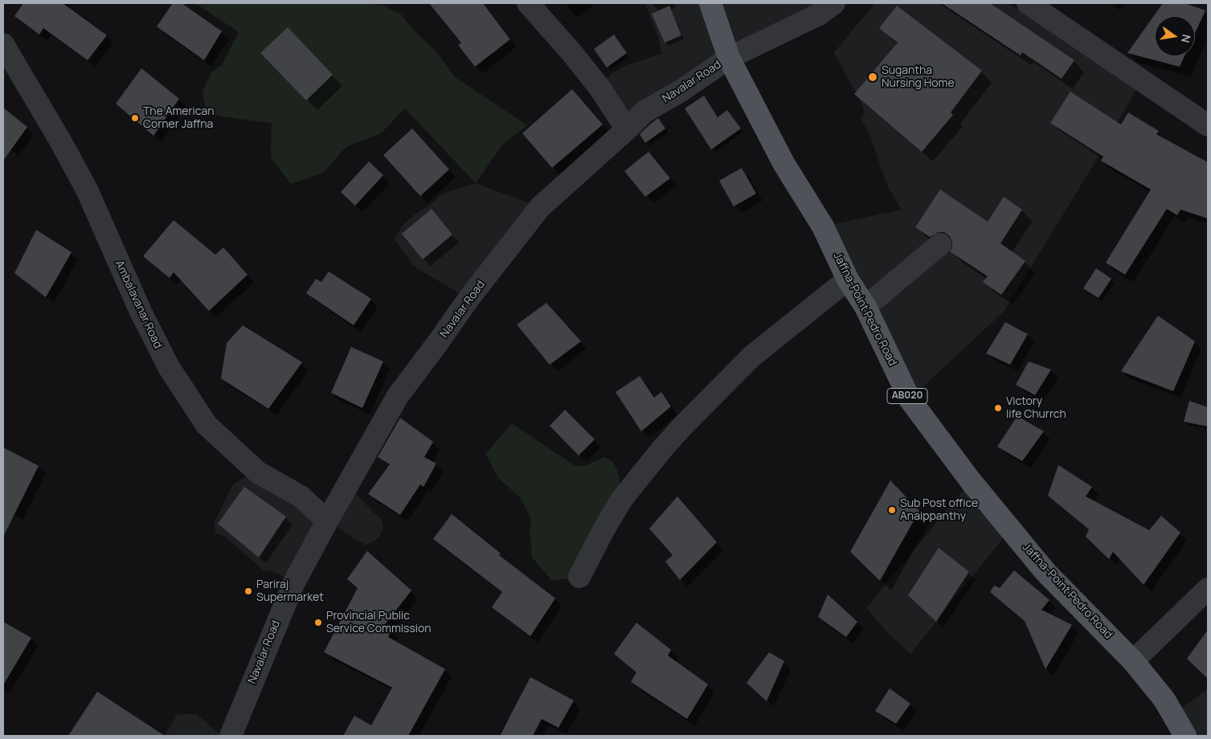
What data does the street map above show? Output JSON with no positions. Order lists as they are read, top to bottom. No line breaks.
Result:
{"streets":{"main road":["Jaffna-Point Pedro Road","AB020"],"street":["Navalar Road","Ambalavanar Road"]},"crossings":[["Navalar Road","Ambalavanar Road"],["Navalar Road","Jaffna-Point Pedro Road"]],"places":["Sugantha Nursing Home","The American Corner Jaffna","Victory life Churrch","Sub Post office Anaippanthy","Pariraj Supermarket","Provincial Public Service Commission"],"north":"right"}
